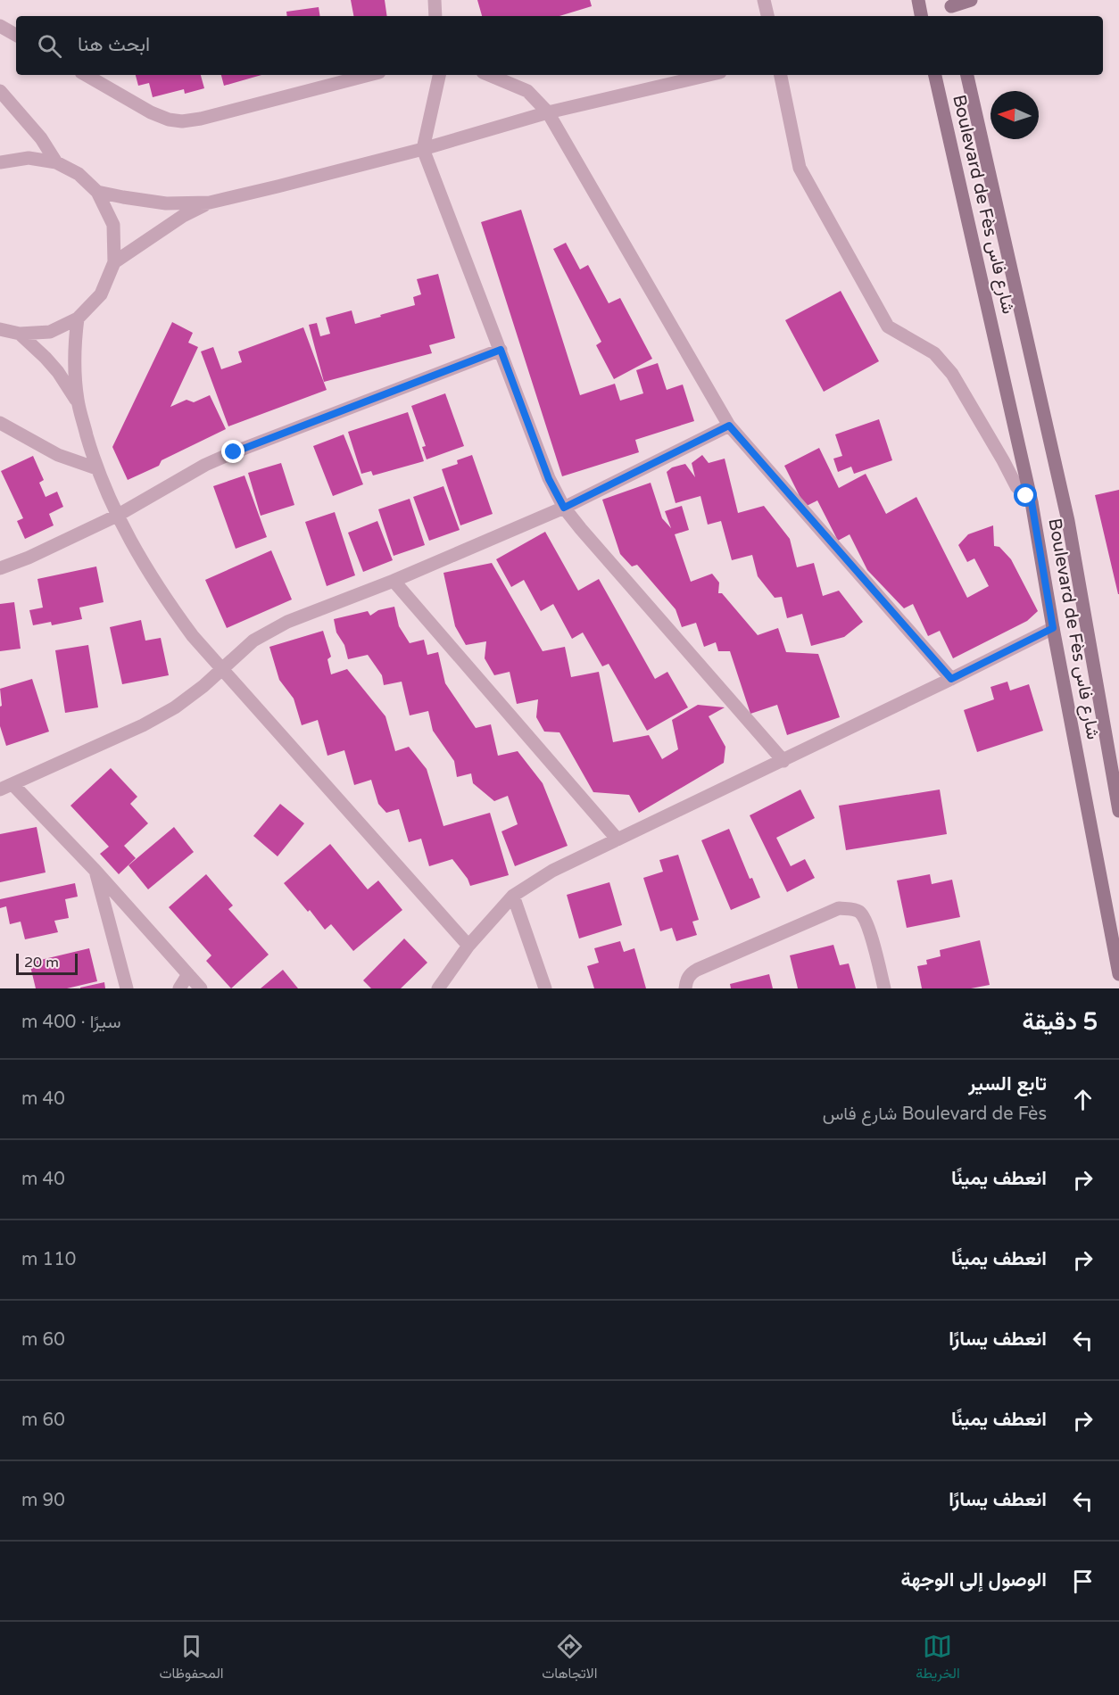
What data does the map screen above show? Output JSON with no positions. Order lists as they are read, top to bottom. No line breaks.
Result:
{"streets":{"main road":["Boulevard de Fès شارع فاس"]},"scale_bar":"20 m","north":"left","page":{"search":"ابحث هنا","scale":"20 m","heading":["5 دقيقة","سيرًا · 400 m"],"list":[["تابع السير","Boulevard de Fès شارع فاس","40 m"],["انعطف يمينًا","40 m"],["انعطف يمينًا","110 m"],["انعطف يسارًا","60 m"],["انعطف يمينًا","60 m"],["انعطف يسارًا","90 m"],"الوصول إلى الوجهة"],"nav":["الخريطة","الاتجاهات","المحفوظات"]}}
